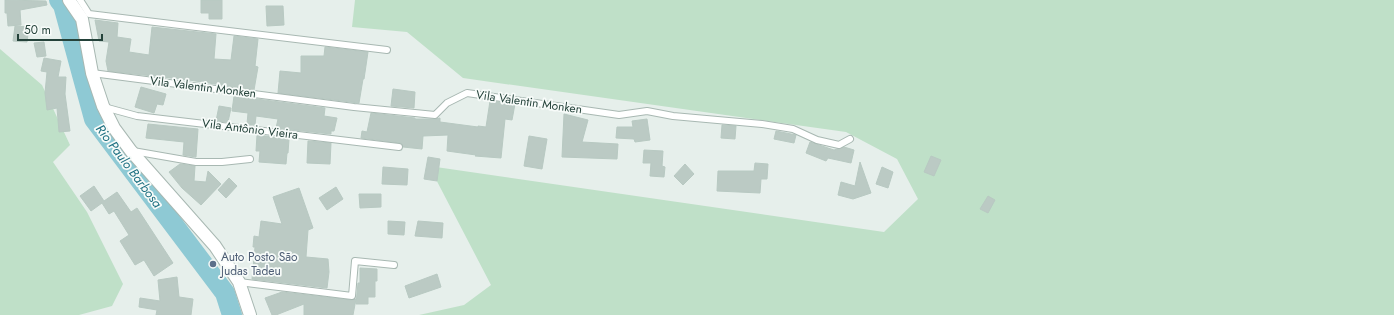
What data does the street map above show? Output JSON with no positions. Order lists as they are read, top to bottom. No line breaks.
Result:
{"streets":{"lane":["Vila Valentin Monken","Vila Antônio Vieira"]},"water":["Rio Paulo Barbosa"],"places":["Auto Posto São Judas Tadeu"],"scale_bar":"50 m"}
